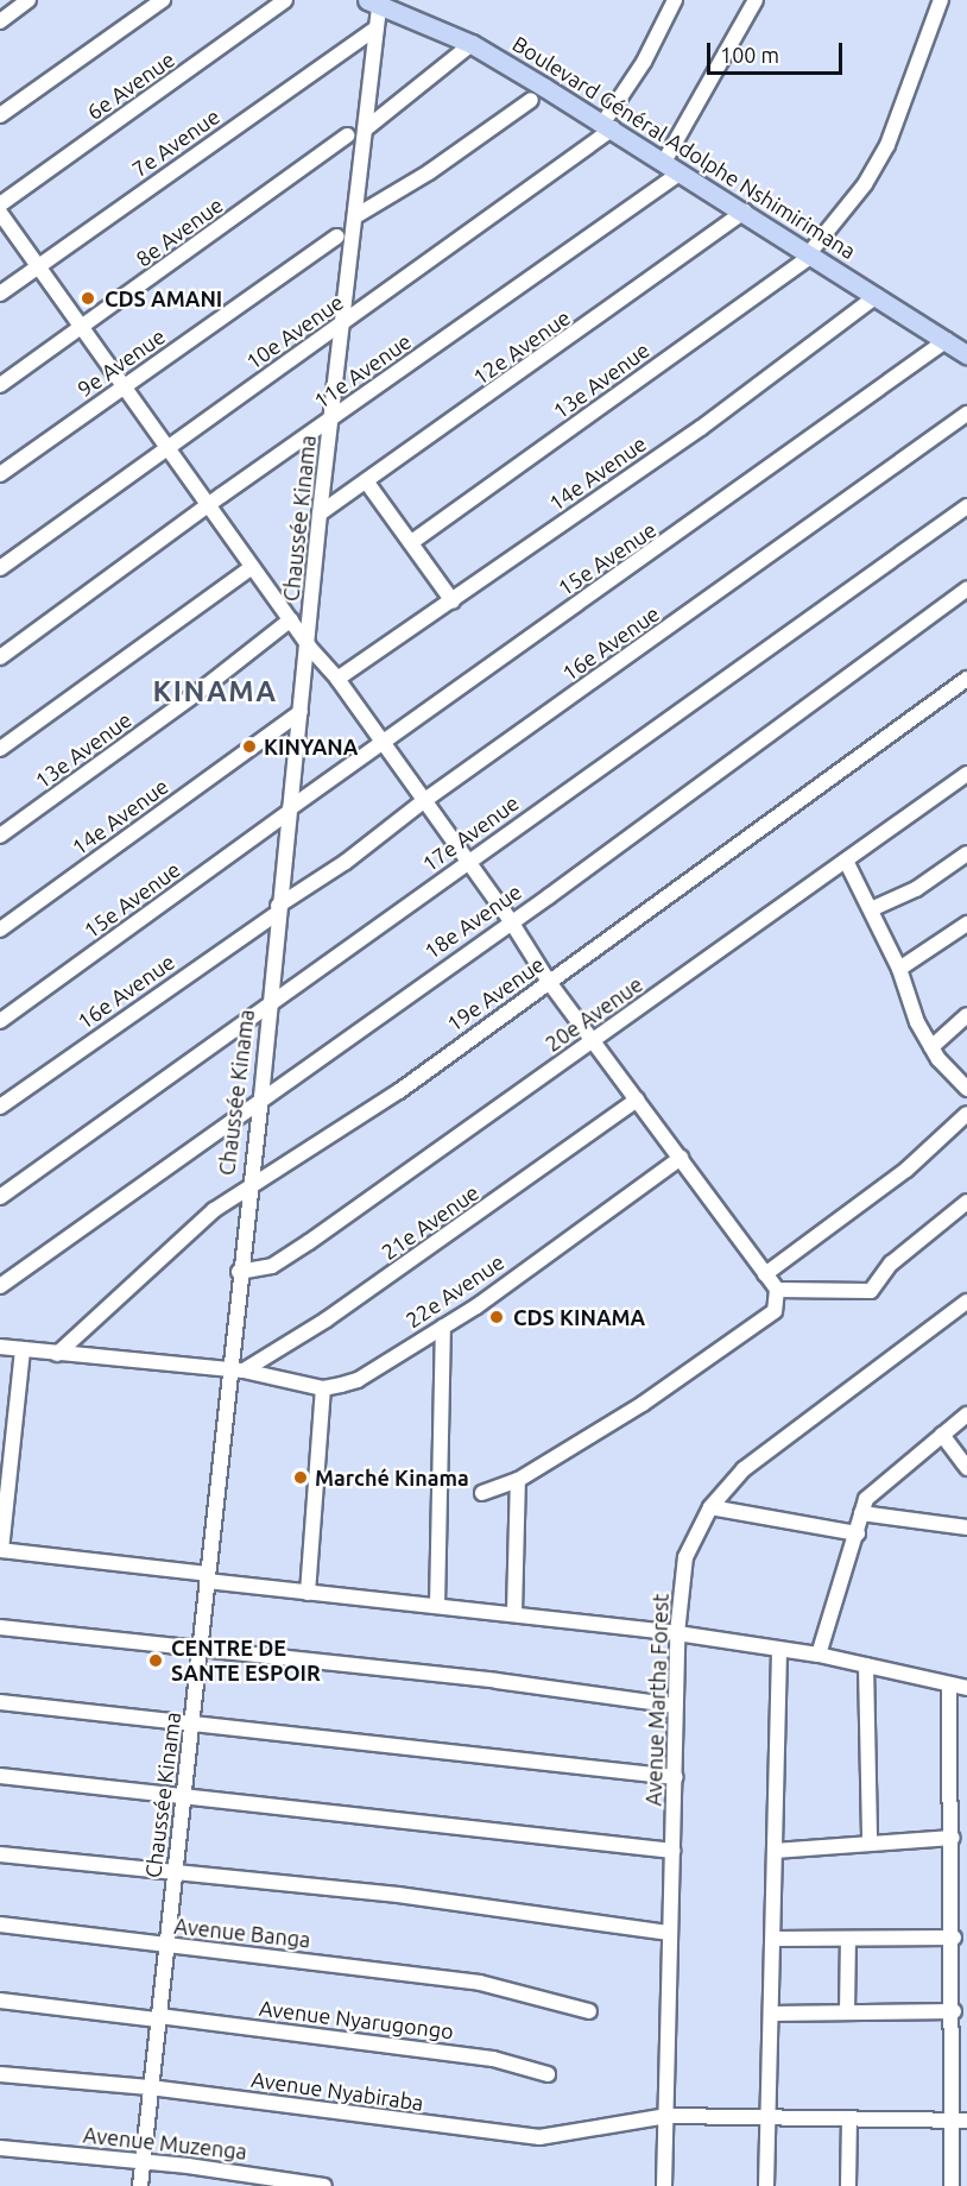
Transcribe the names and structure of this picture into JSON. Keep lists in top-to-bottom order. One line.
{"streets":{"main road":["Boulevard Général Adolphe Nshimirimana"],"street":["6e Avenue","7e Avenue","8e Avenue","10e Avenue","12e Avenue","9e Avenue","11e Avenue","13e Avenue","14e Avenue","Chaussée Kinama","15e Avenue","16e Avenue","17e Avenue","18e Avenue","19e Avenue","20e Avenue","21e Avenue","22e Avenue","Avenue Martha Forest","Avenue Banga","Avenue Nyarugongo","Avenue Nyabiraba","Avenue Muzenga"]},"crossings":[["7e Avenue","Chaussée Kinama"],["Boulevard Général Adolphe Nshimirimana","10e Avenue"],["Boulevard Général Adolphe Nshimirimana","12e Avenue"],["Boulevard Général Adolphe Nshimirimana","11e Avenue"],["Boulevard Général Adolphe Nshimirimana","13e Avenue"],["Boulevard Général Adolphe Nshimirimana","14e Avenue"],["Boulevard Général Adolphe Nshimirimana","Chaussée Kinama"],["Boulevard Général Adolphe Nshimirimana","15e Avenue"],["10e Avenue","Chaussée Kinama"],["12e Avenue","Chaussée Kinama"],["11e Avenue","Chaussée Kinama"],["14e Avenue","Chaussée Kinama"],["Chaussée Kinama","15e Avenue"],["Chaussée Kinama","16e Avenue"],["Chaussée Kinama","17e Avenue"],["Chaussée Kinama","18e Avenue"],["Chaussée Kinama","19e Avenue"],["Chaussée Kinama","20e Avenue"],["Chaussée Kinama","21e Avenue"],["Chaussée Kinama","22e Avenue"],["Chaussée Kinama","Avenue Banga"],["Chaussée Kinama","Avenue Nyarugongo"],["Chaussée Kinama","Avenue Nyabiraba"],["Chaussée Kinama","Avenue Muzenga"],["19e Avenue","22e Avenue"],["21e Avenue","22e Avenue"],["Avenue Martha Forest","Avenue Nyabiraba"]],"districts":["KINAMA"],"places":["CDS AMANI","KINYANA","CDS KINAMA","Marché Kinama","CENTRE DE SANTE ESPOIR"],"scale_bar":"100 m"}
